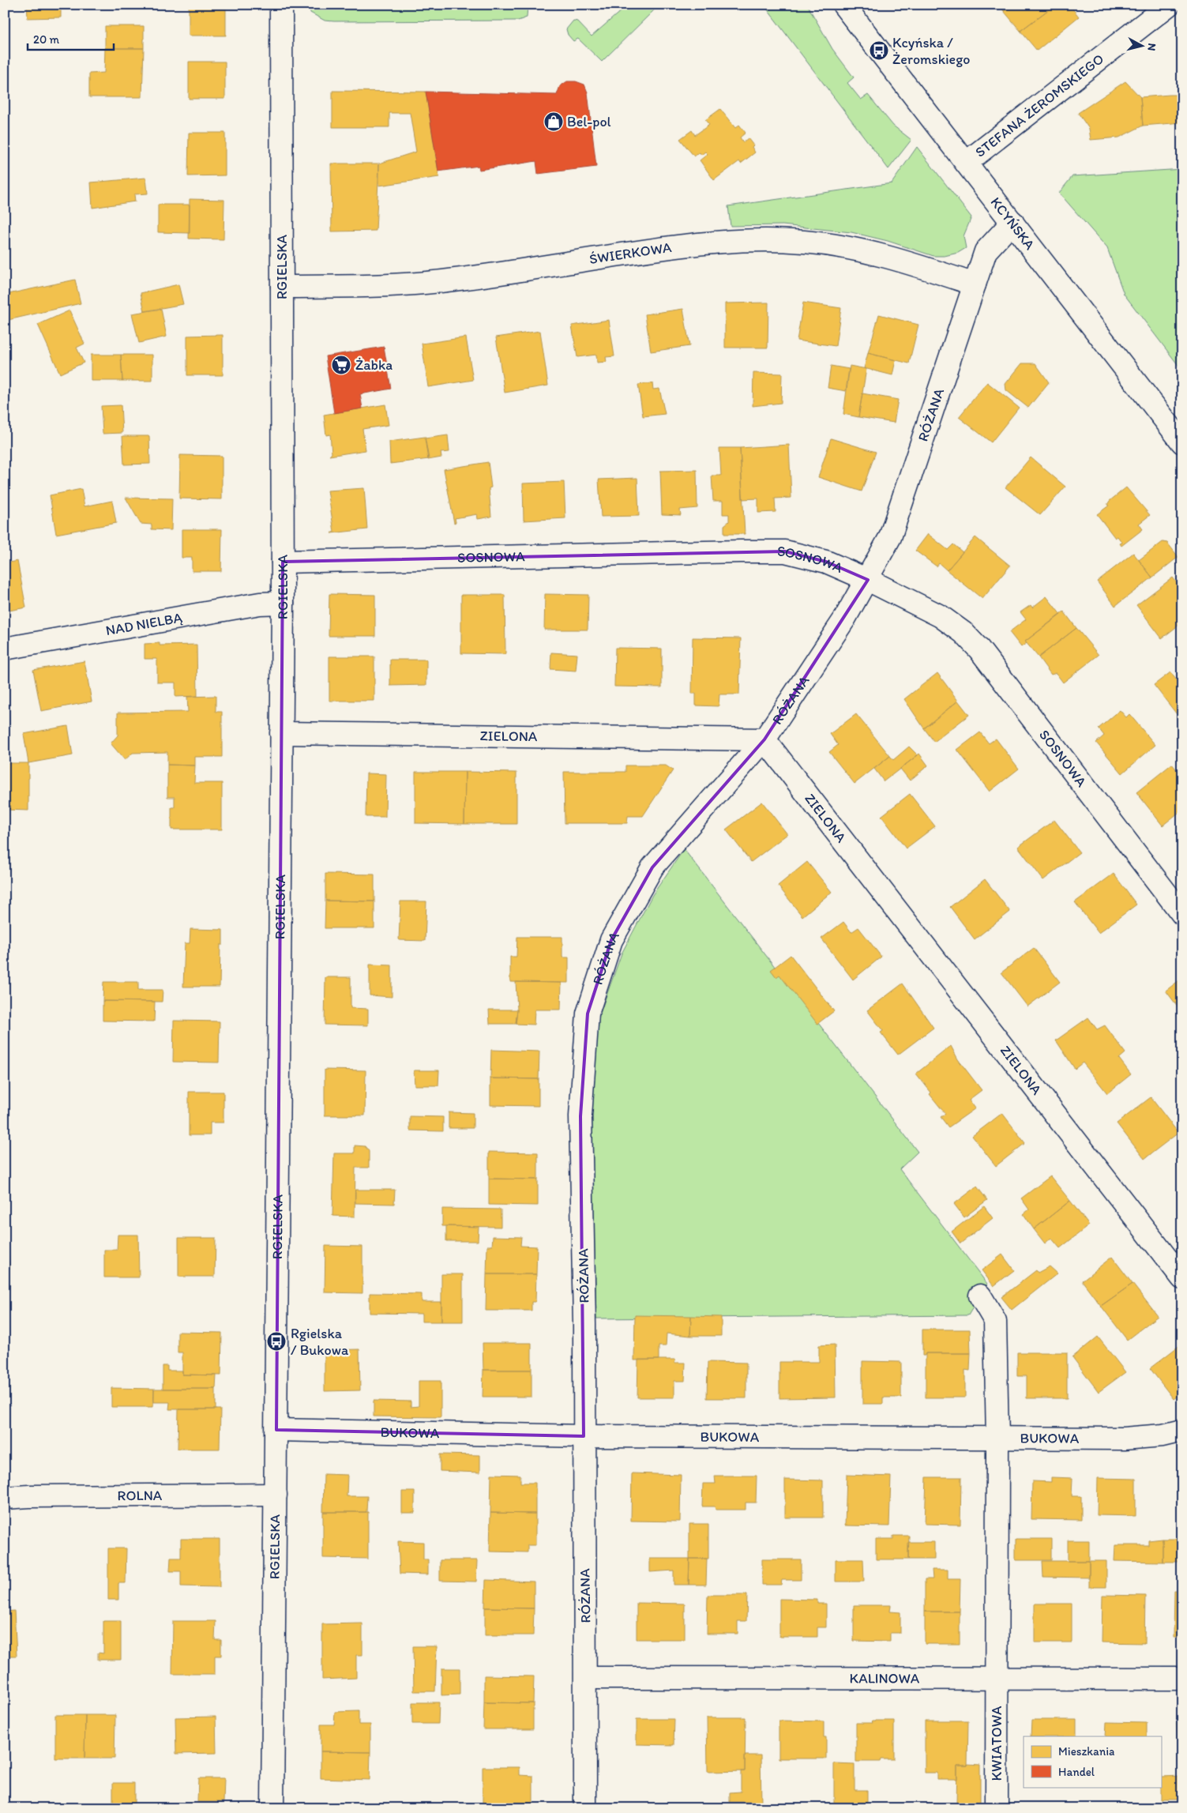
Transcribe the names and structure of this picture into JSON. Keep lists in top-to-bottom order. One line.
{"streets":{"street":["STEFANA ŻEROMSKIEGO","KCYŃSKA","ŚWIERKOWA","RGIELSKA","RÓŻANA","SOSNOWA","NAD NIELBĄ","ZIELONA","BUKOWA","ROLNA","KALINOWA","KWIATOWA"]},"crossings":[["STEFANA ŻEROMSKIEGO","KCYŃSKA"],["KCYŃSKA","RÓŻANA"],["ŚWIERKOWA","RGIELSKA"],["ŚWIERKOWA","RÓŻANA"],["RGIELSKA","SOSNOWA"],["RGIELSKA","NAD NIELBĄ"],["RGIELSKA","ZIELONA"],["RGIELSKA","BUKOWA"],["RGIELSKA","ROLNA"],["RÓŻANA","SOSNOWA"],["RÓŻANA","ZIELONA"],["RÓŻANA","BUKOWA"],["RÓŻANA","KALINOWA"],["BUKOWA","KWIATOWA"],["KALINOWA","KWIATOWA"]],"places":{"bus stop":["Kcyńska / Żeromskiego","Rgielska / Bukowa"],"shop":["Bel-pol"],"supermarket":["Żabka"]},"legend":["Mieszkania","Handel"],"scale_bar":"20 m","north":"right"}
